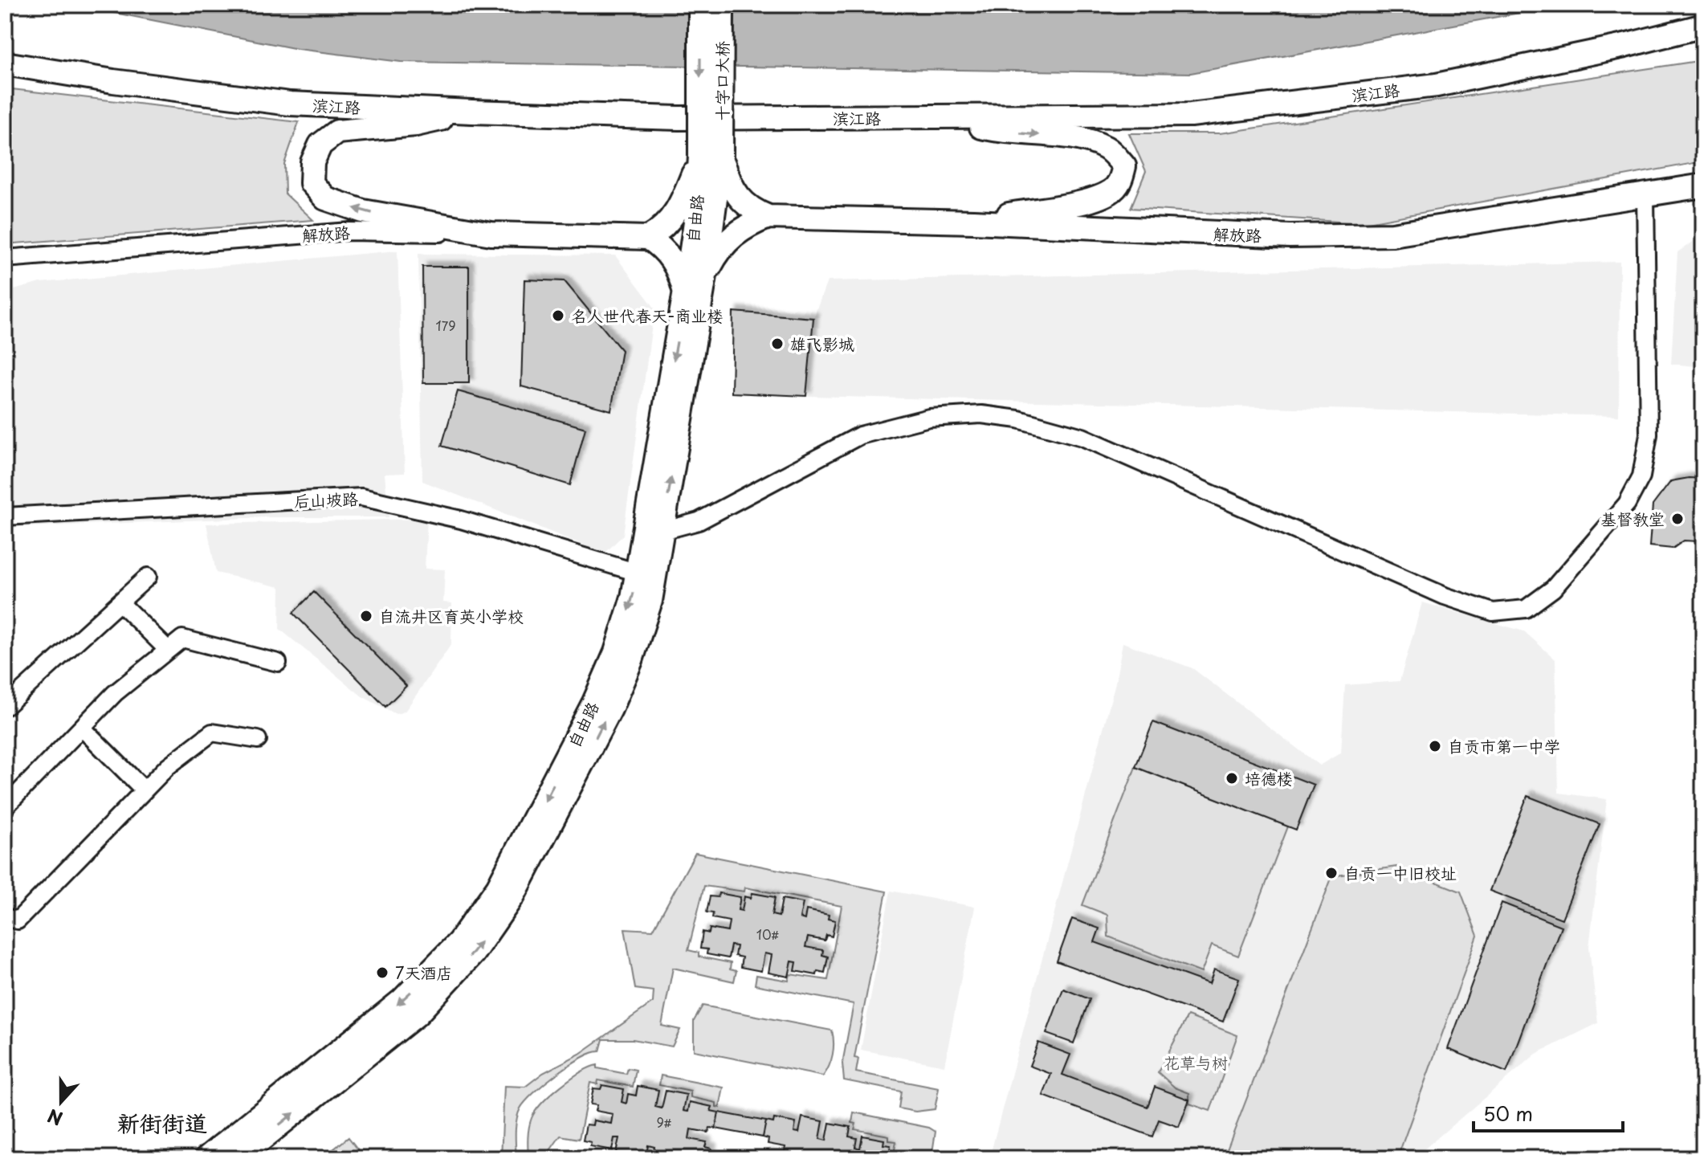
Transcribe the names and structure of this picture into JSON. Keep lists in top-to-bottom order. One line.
{"streets":{"main road":["十字口大桥","滨江路","自由路","解放路"],"street":["后山坡路"]},"crossings":[["十字口大桥","自由路"],["自由路","后山坡路"]],"districts":["新街街道"],"parks":["花草与树"],"places":["名人世代春天-商业楼","雄飞影城","基督教堂","自流井区育英小学校","自贡市第一中学","培德楼","自贡一中旧校址","7天酒店"],"house_numbers":["179","10#","9#"],"scale_bar":"50 m","north":"bottom"}
